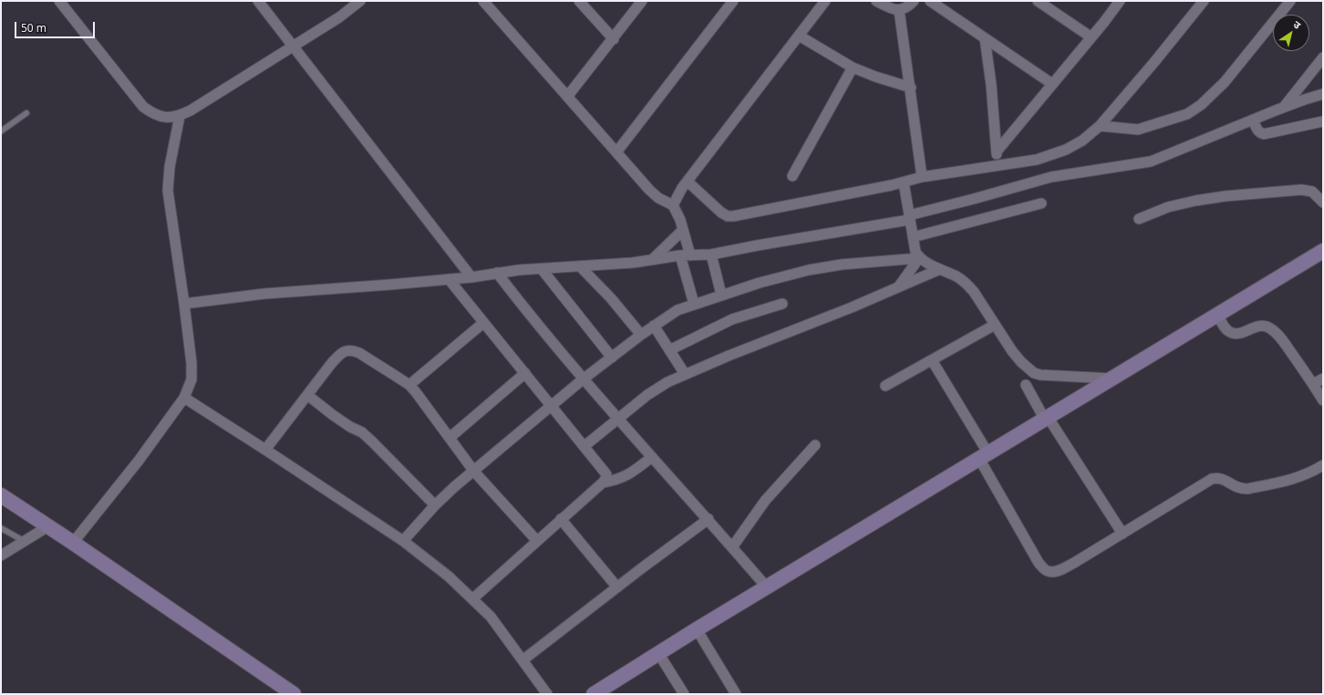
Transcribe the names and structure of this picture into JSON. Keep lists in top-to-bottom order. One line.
{"scale_bar":"50 m","north":"top right"}
